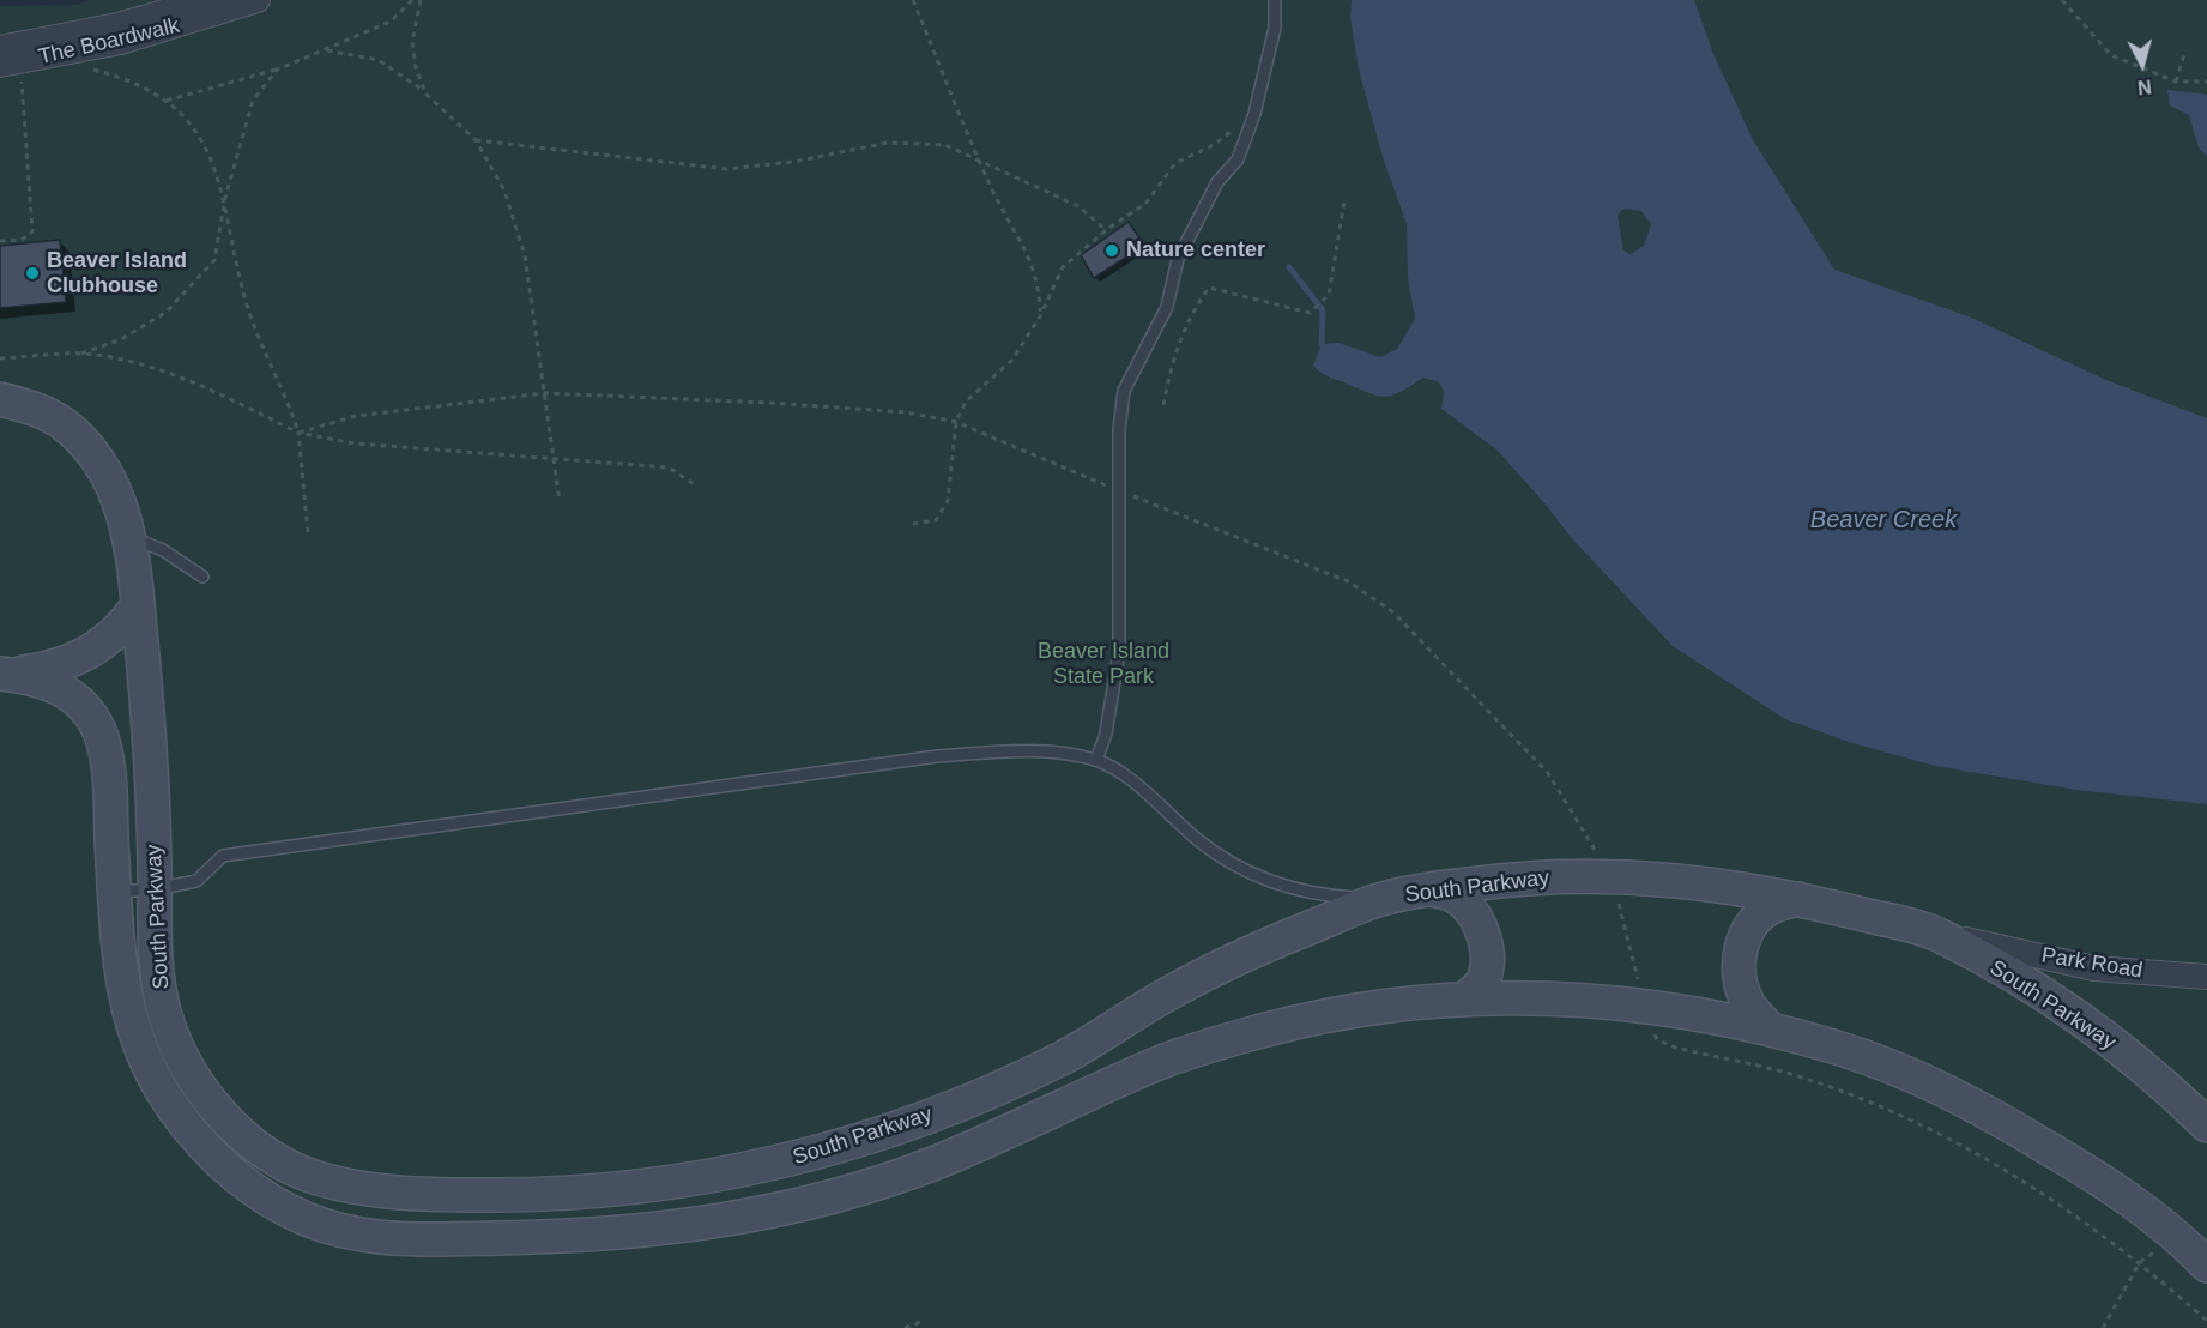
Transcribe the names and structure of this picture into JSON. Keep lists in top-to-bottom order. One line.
{"streets":{"street":["The Boardwalk","South Parkway","Park Road"]},"crossings":[["South Parkway","Park Road"]],"water":["Beaver Creek"],"parks":["Beaver Island State Park"],"places":["Nature center","Beaver Island Clubhouse"],"north":"bottom"}
